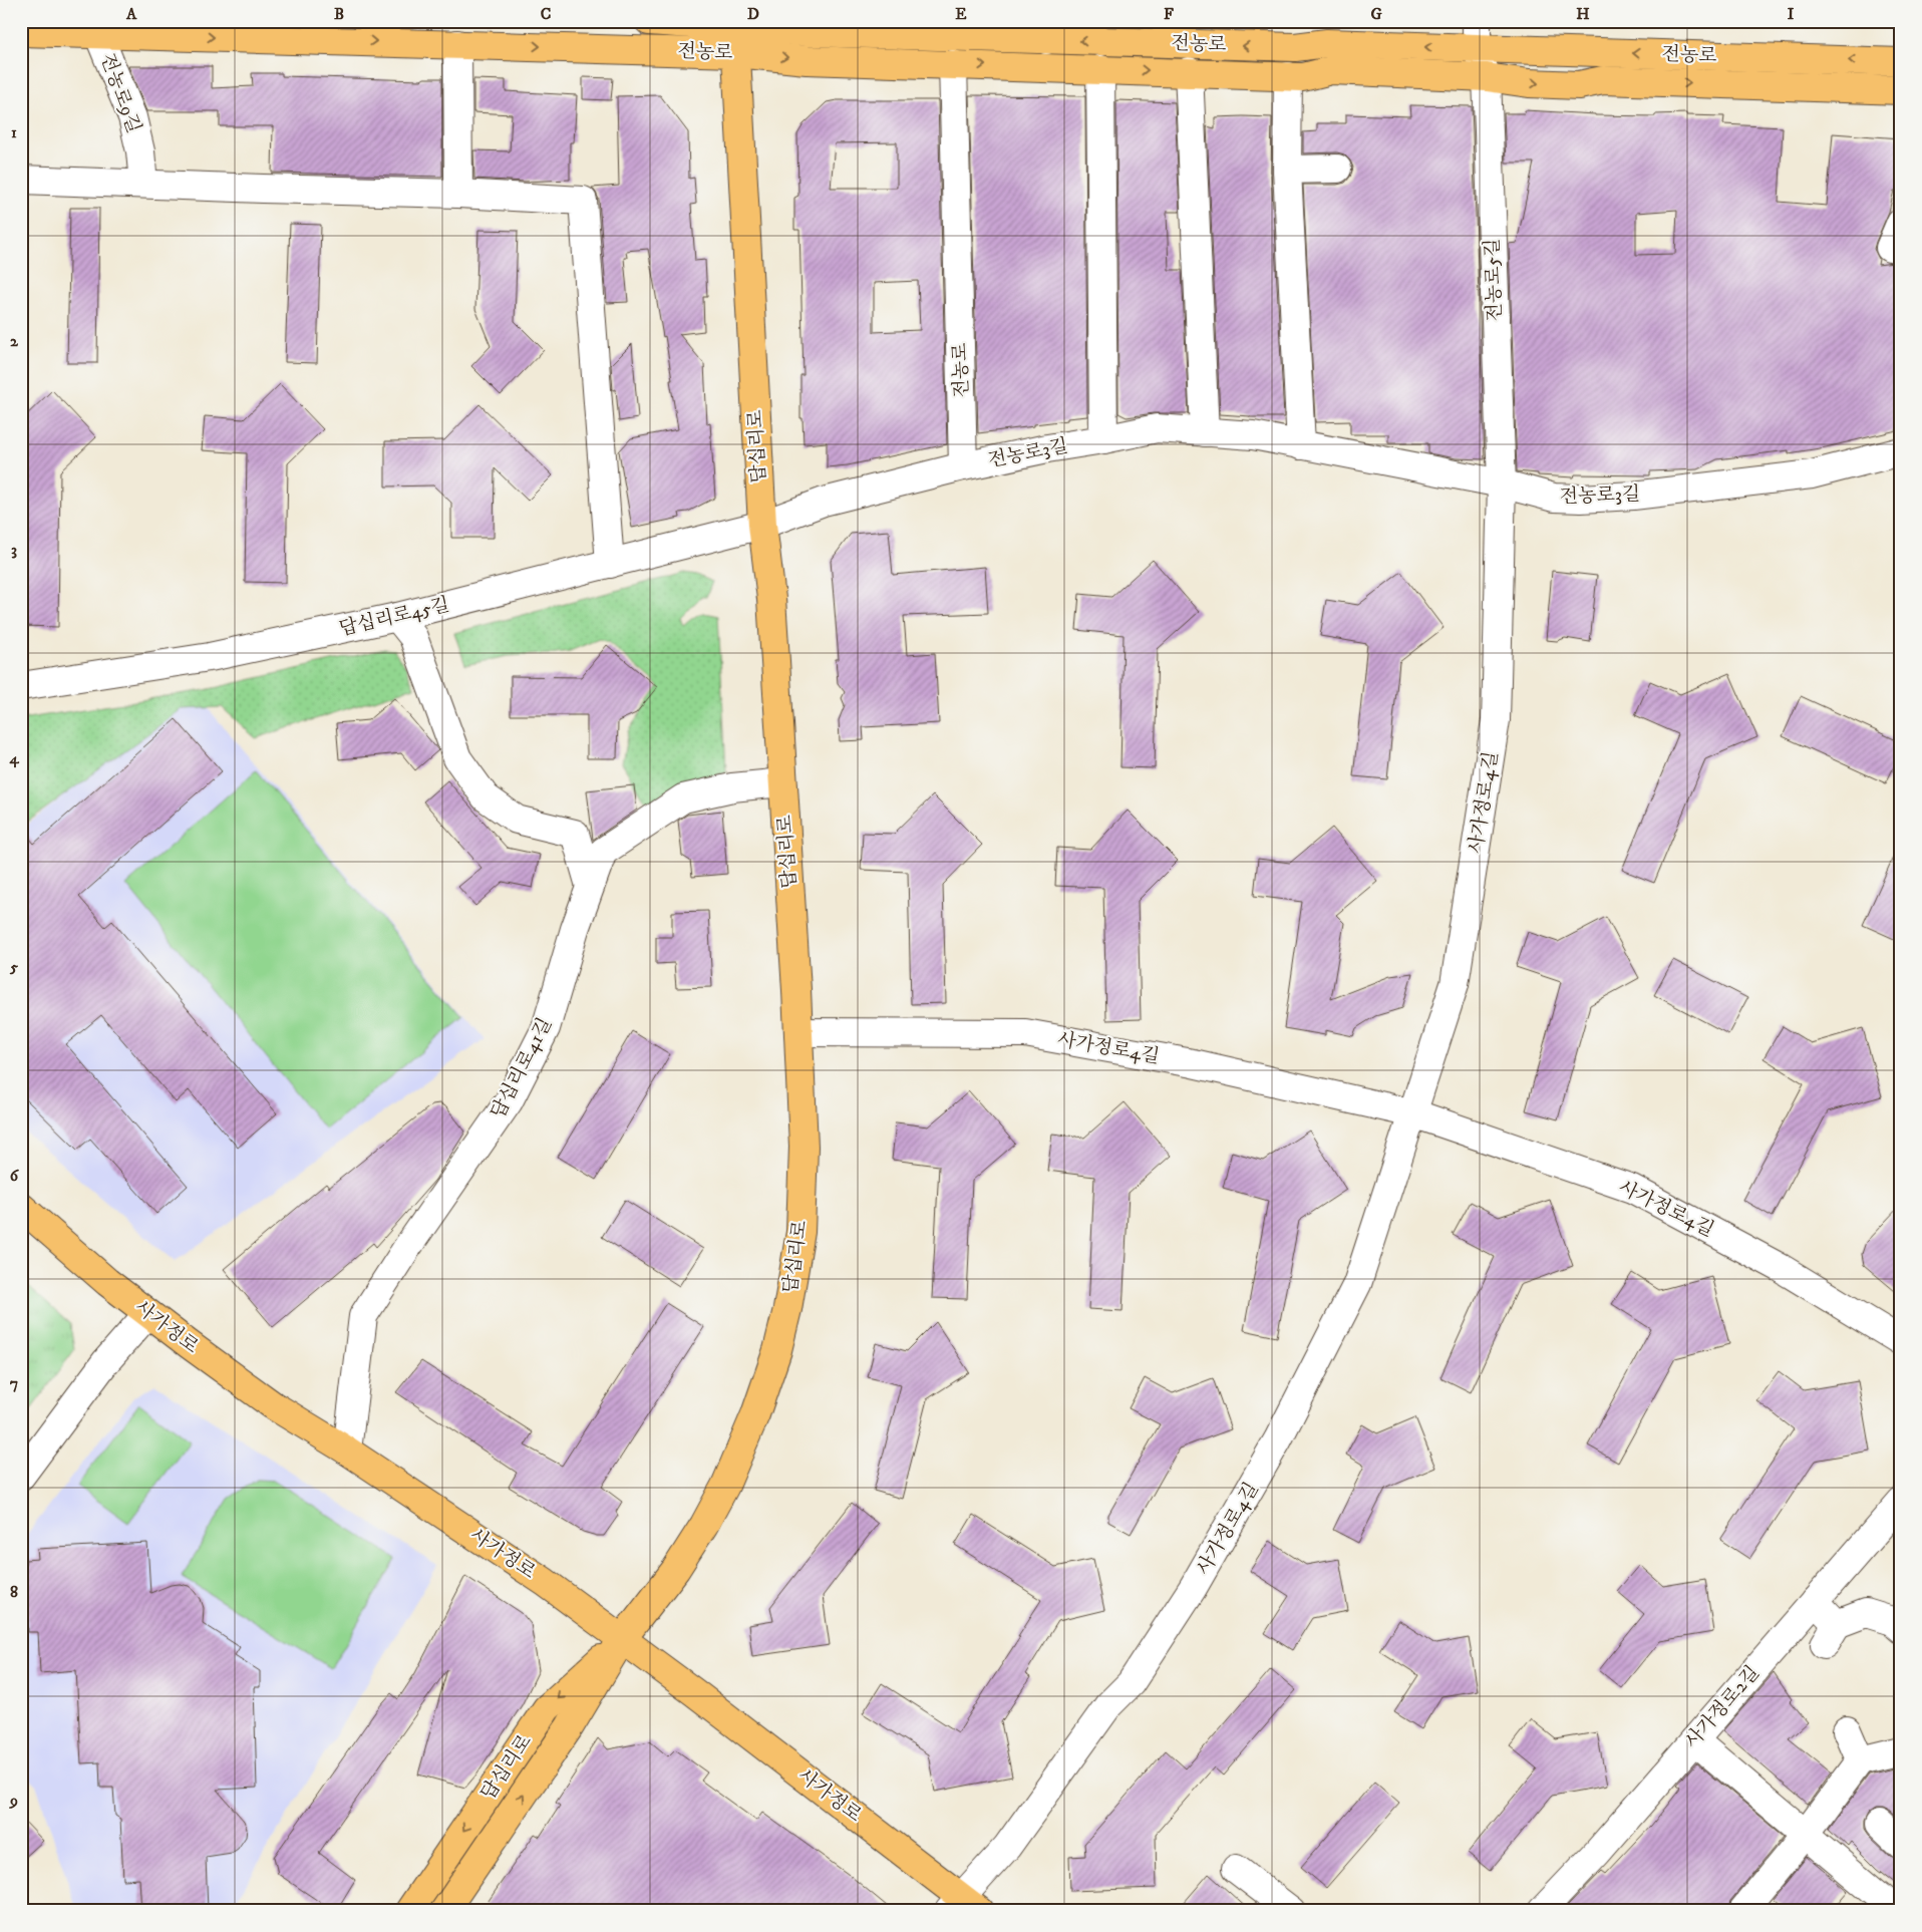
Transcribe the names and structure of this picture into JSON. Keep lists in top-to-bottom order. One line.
{"streets":{"main road":["전농로","답십리로","사가정로"],"street":["전농로9길","전농로5길","전농로3길","답십리로45길","사가정로4길","답십리로41길","사가정로2길"]},"crossings":[["전농로","전농로9길"],["전농로","전농로5길"],["전농로","답십리로"],["전농로","전농로3길"],["전농로5길","전농로3길"],["전농로5길","사가정로4길"],["답십리로","전농로3길"],["답십리로","답십리로45길"],["답십리로","사가정로4길"],["답십리로","답십리로41길"],["답십리로","사가정로"],["전농로3길","답십리로45길"],["전농로3길","사가정로4길"],["사가정로4길","사가정로"],["답십리로41길","사가정로"]],"grid":{"columns":["A","B","C","D","E","F","G","H","I"],"rows":["1","2","3","4","5","6","7","8","9"]}}
